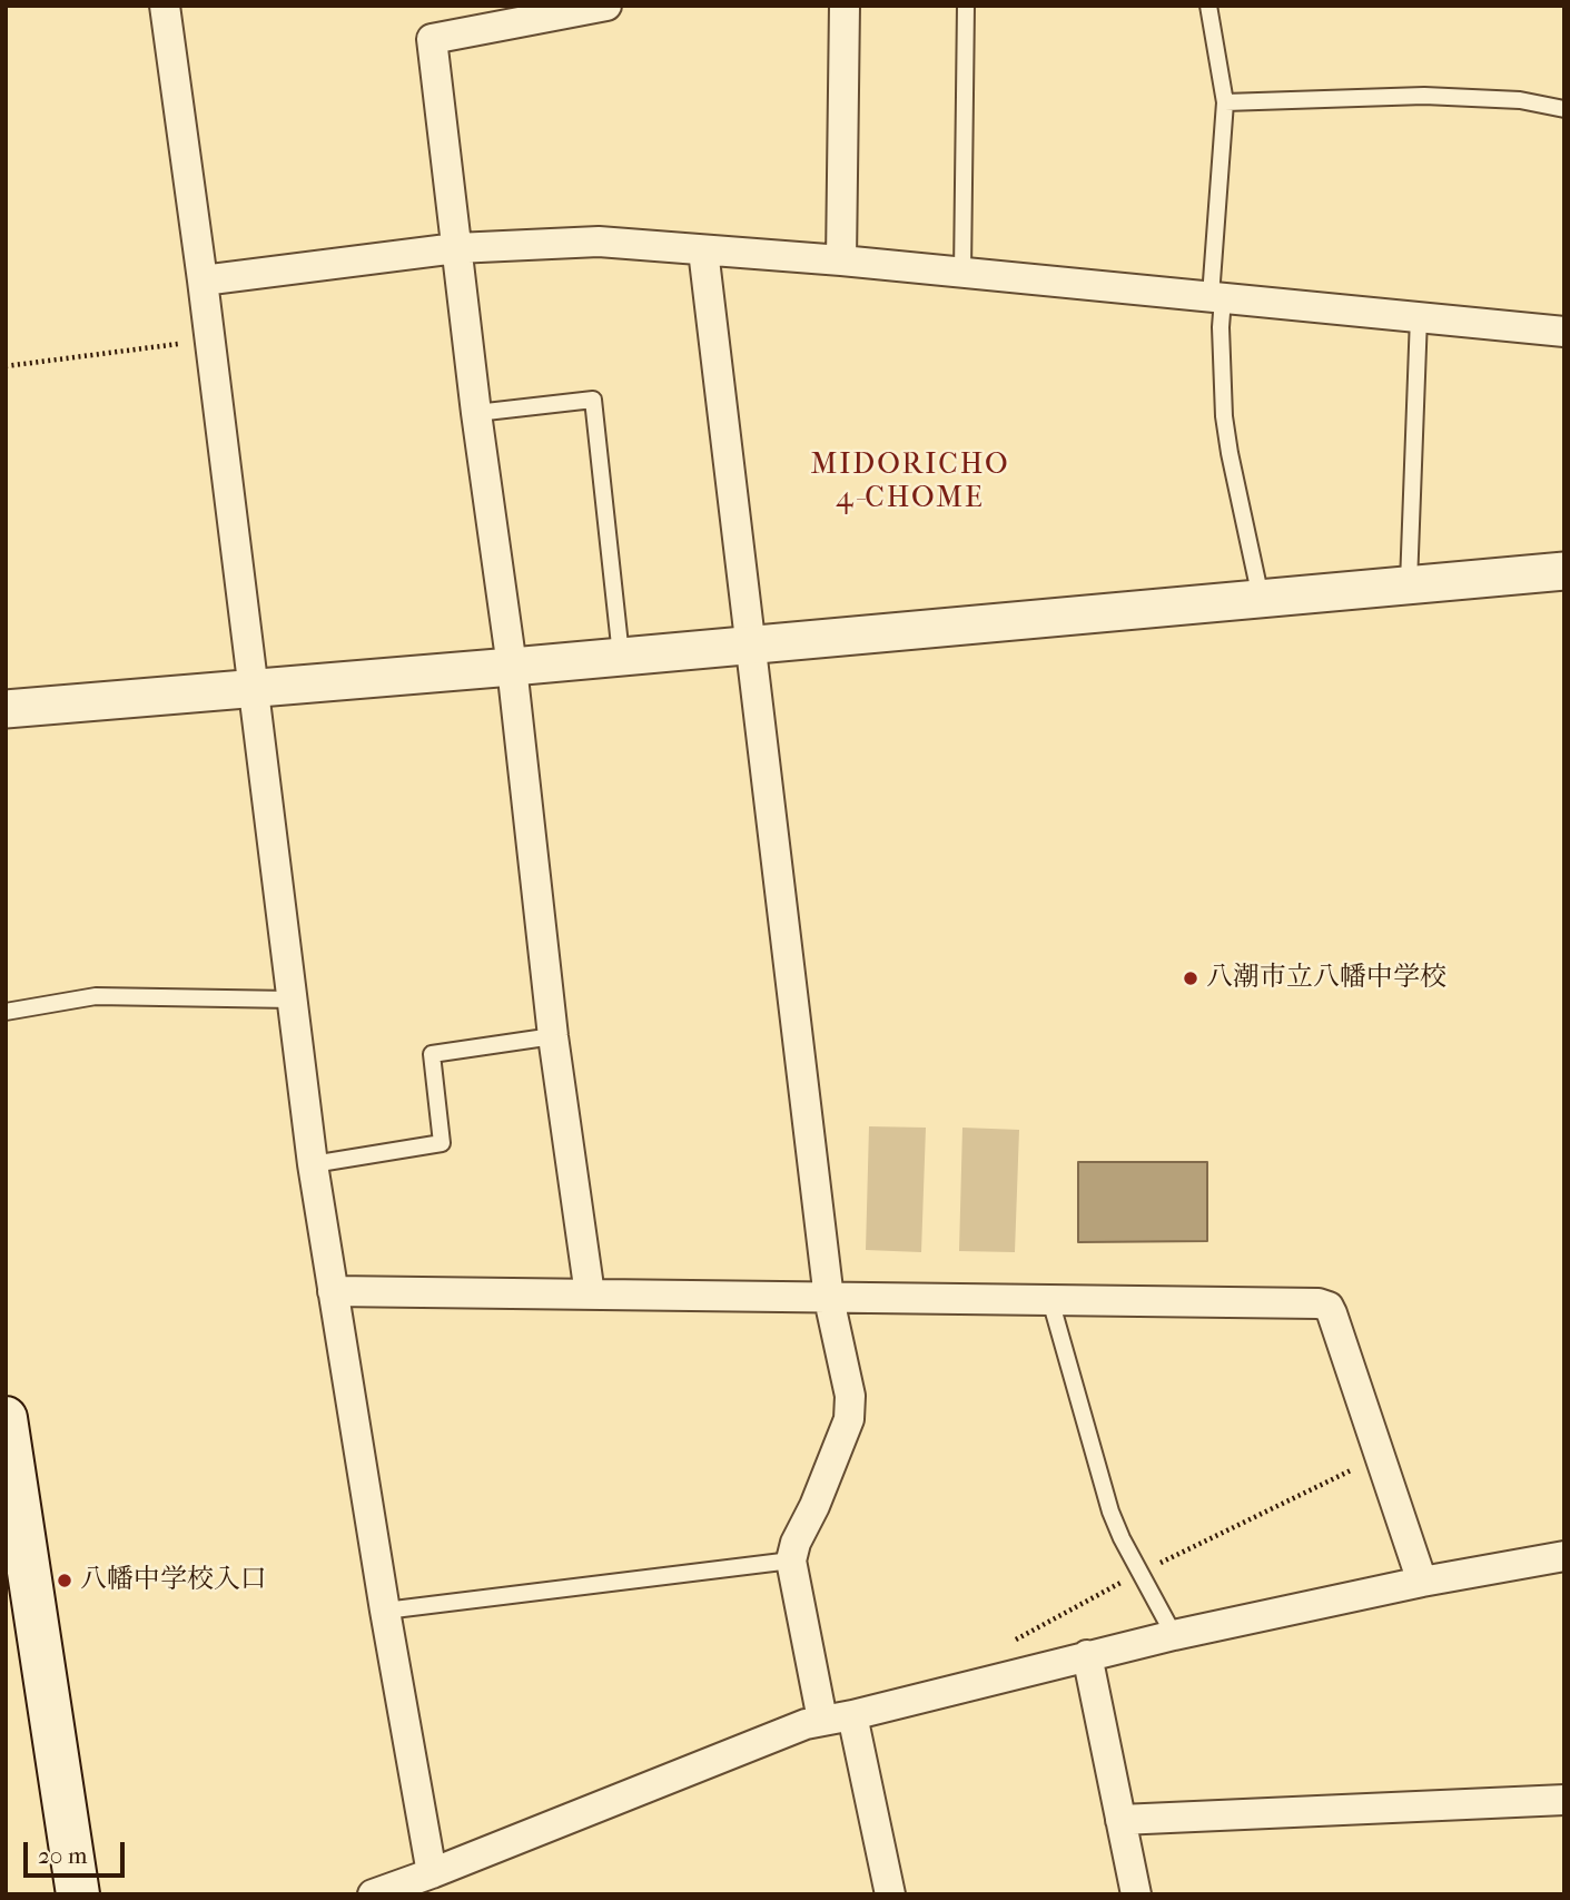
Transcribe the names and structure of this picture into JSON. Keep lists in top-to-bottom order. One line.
{"districts":["MIDORICHO 4-CHOME"],"places":["八潮市立八幡中学校","八幡中学校入口"],"scale_bar":"20 m"}
